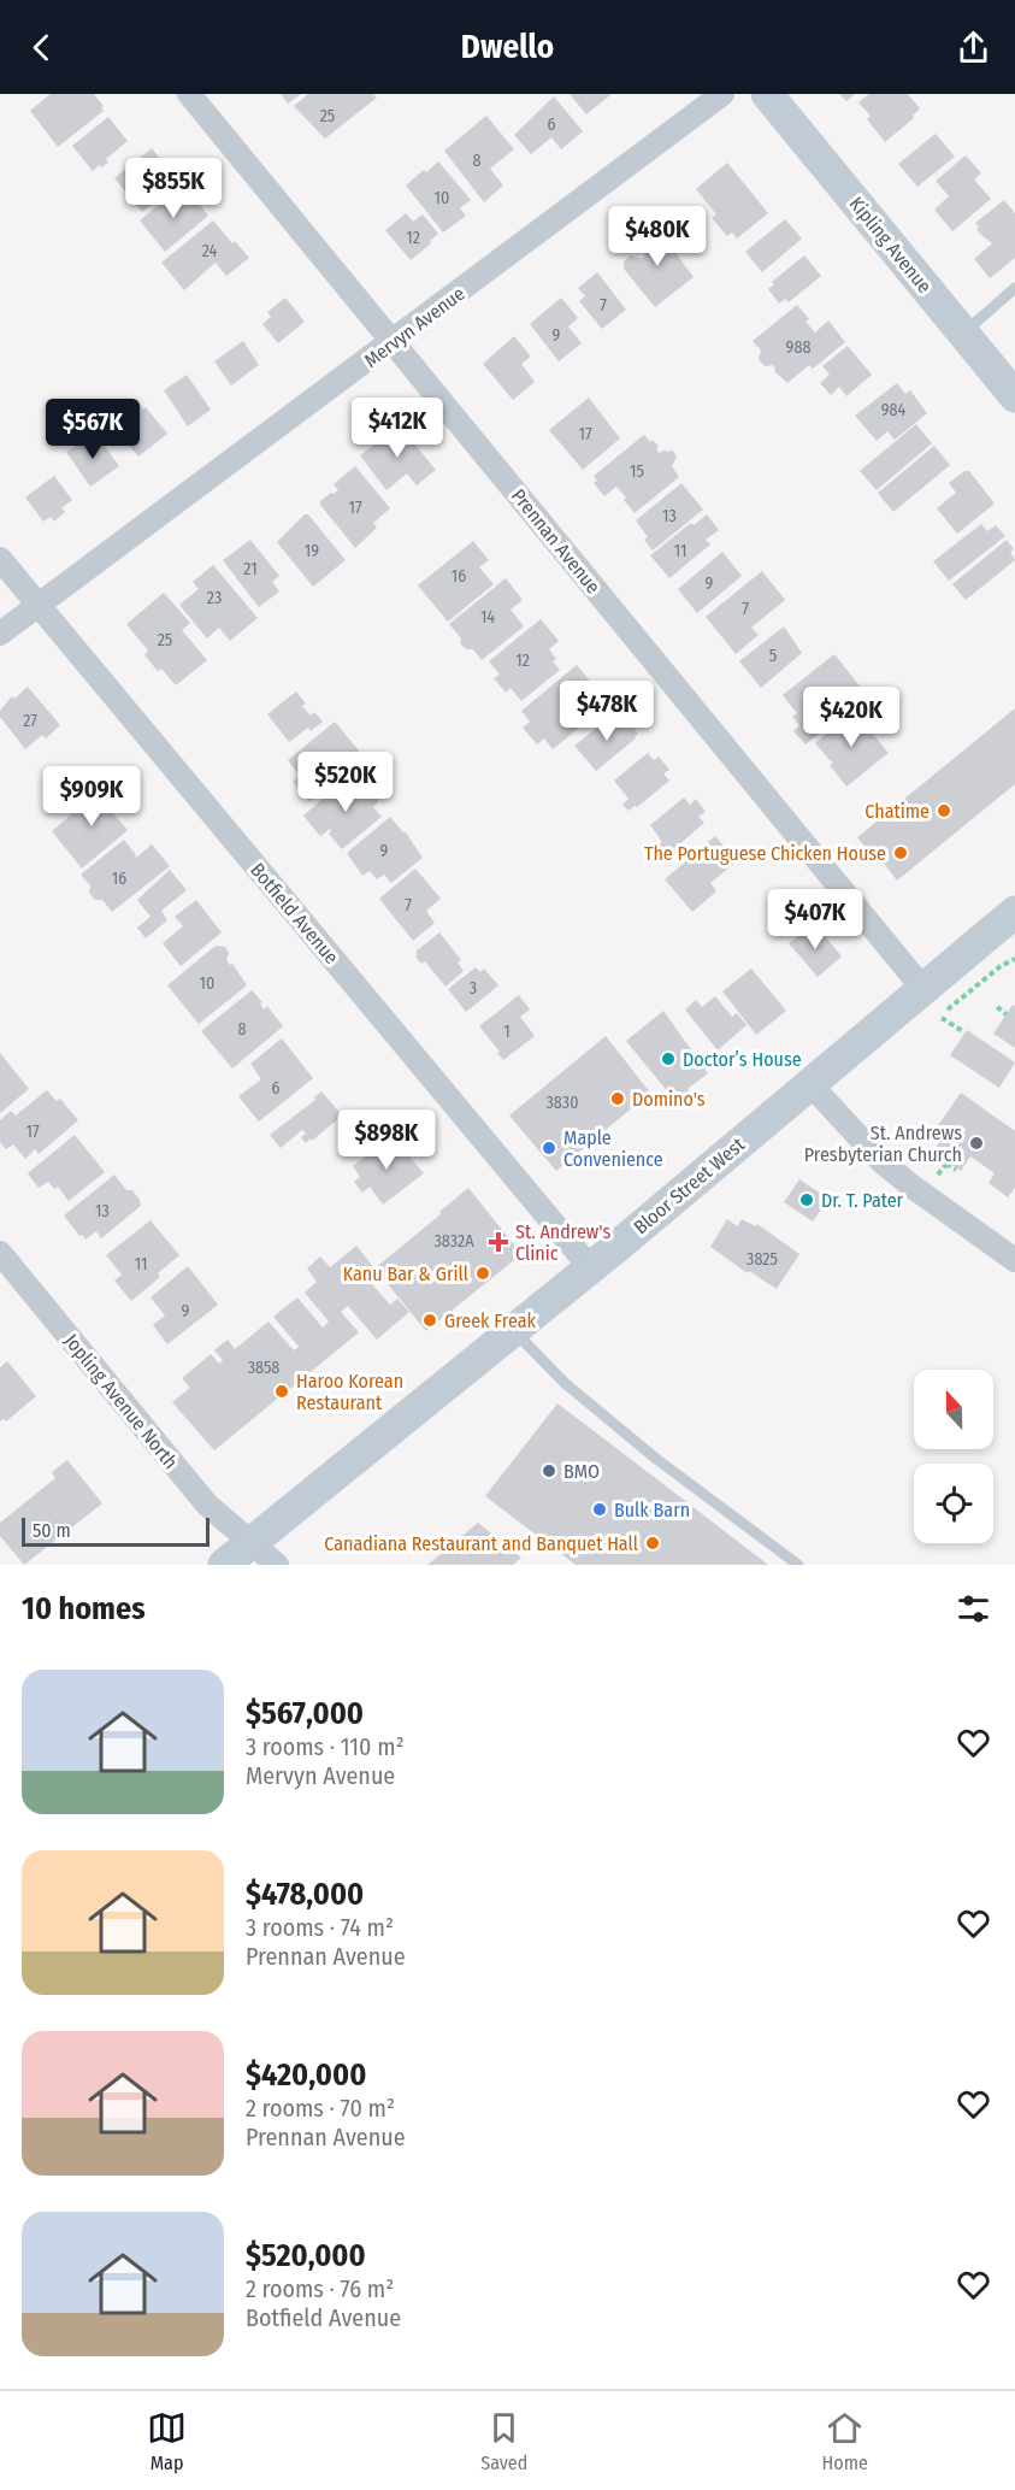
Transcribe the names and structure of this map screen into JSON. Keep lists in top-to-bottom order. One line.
{"streets":{"main road":["Kipling Avenue","Bloor Street West"],"street":["Mervyn Avenue","Prennan Avenue","Botfield Avenue","Jopling Avenue North"]},"crossings":[["Mervyn Avenue","Prennan Avenue"],["Mervyn Avenue","Botfield Avenue"],["Prennan Avenue","Bloor Street West"],["Botfield Avenue","Bloor Street West"],["Bloor Street West","Jopling Avenue North"]],"places":{"other":["Chatime","The Portuguese Chicken House","Doctor’s House","Domino's","St. Andrews Presbyterian Church","Maple Convenience","Dr. T. Pater","Kanu Bar & Grill","Greek Freak","Haroo Korean Restaurant","BMO","Bulk Barn","Canadiana Restaurant and Banquet Hall"],"health":["St. Andrew's Clinic"]},"house_numbers":["25","6","8","10","12","24","7","9","988","984","17","15","17","13","19","11","21","16","9","23","7","14","25","5","12","27","9","16","7","10","3","8","1","6","3830","17","13","3832A","3825","11","9","3858"],"scale_bar":"50 m","north":"top","page":{"header":"Dwello","price":["$855K","$480K","$412K","$567K","$478K","$420K","$520K","$909K","$407K","$898K"],"scale":"50 m","heading":"10 homes","list":[{"name":"$567,000","note":"3 rooms · 110 m² · Mervyn Avenue"},{"name":"$478,000","note":"3 rooms · 74 m² · Prennan Avenue"},{"name":"$420,000","note":"2 rooms · 70 m² · Prennan Avenue"},{"name":"$520,000","note":"2 rooms · 76 m² · Botfield Avenue"}],"tabs":["Map","Saved","Home"]}}
